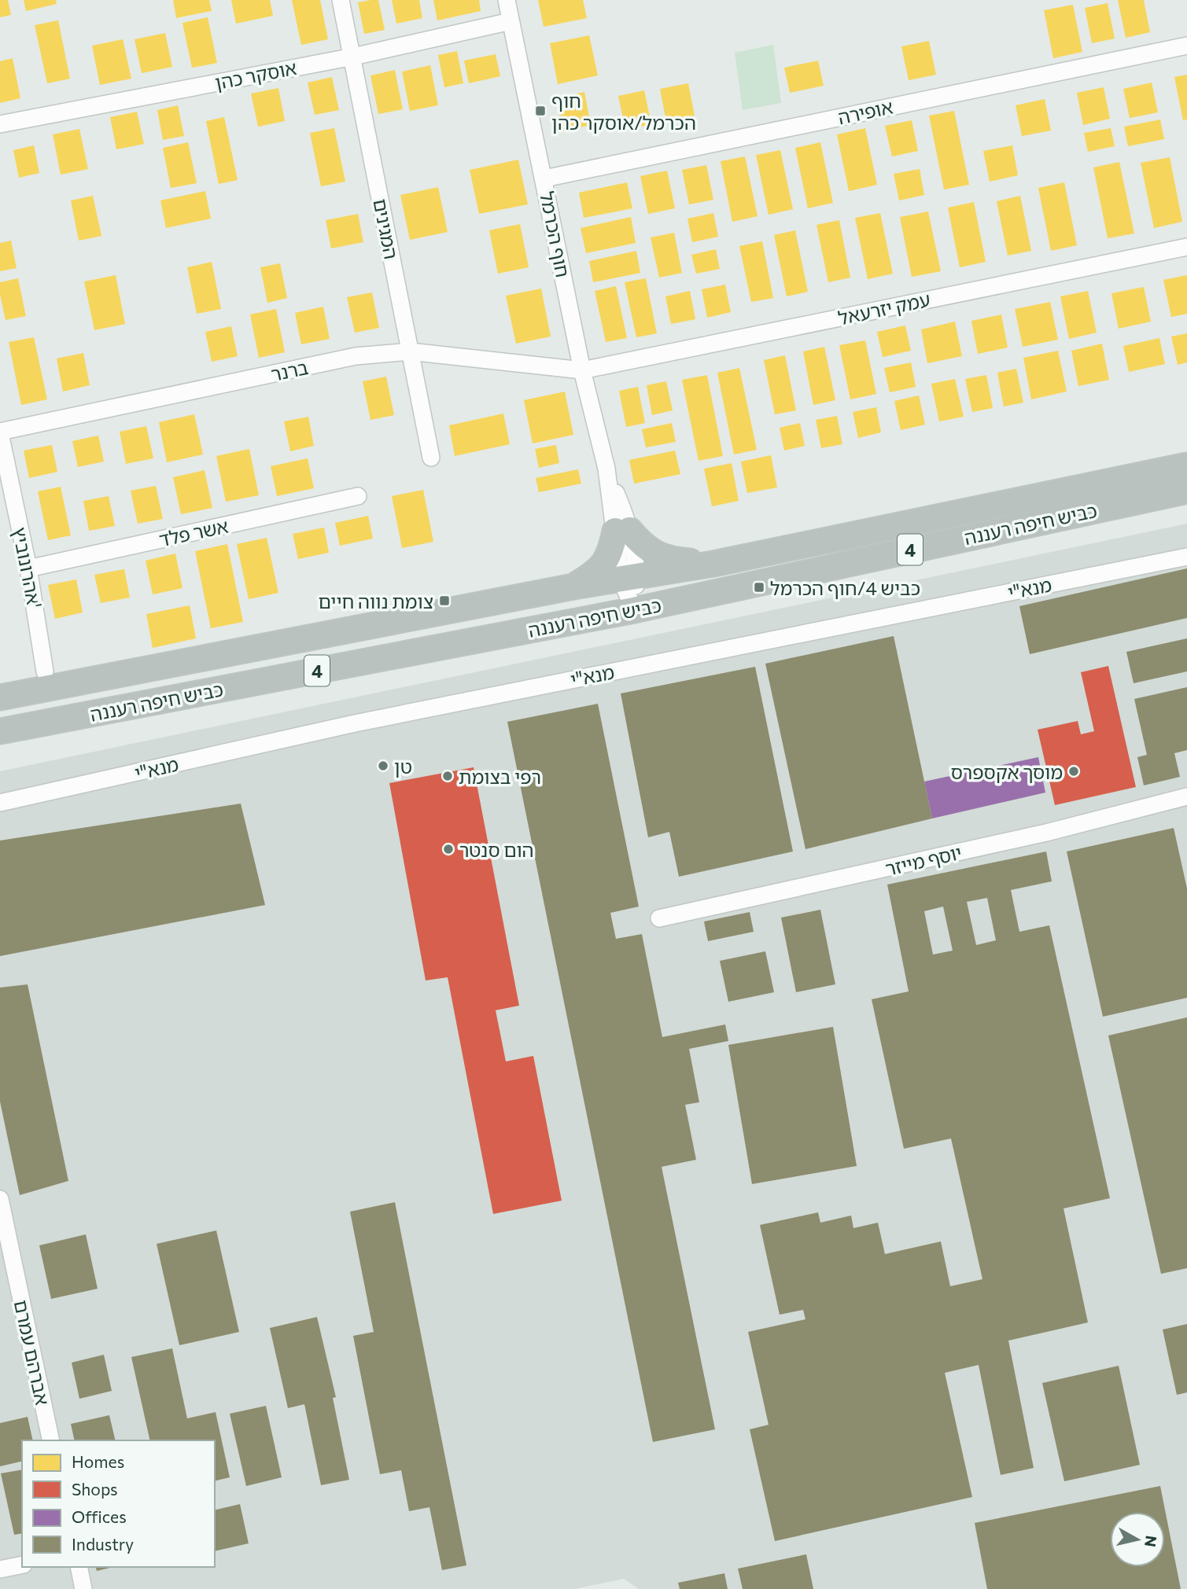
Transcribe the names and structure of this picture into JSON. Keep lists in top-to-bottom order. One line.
{"streets":{"highway":["כביש חיפה רעננה","4"],"street":["אוסקר כהן","אופירה","המגינים","חוף הכרמל","עמק יזרעאל","ברנר","אשר פלד","אהרונוביץ'","מנא\"י","יוסף מייזר","אברהם עמרם"]},"crossings":[["אוסקר כהן","המגינים"],["אוסקר כהן","חוף הכרמל"],["אופירה","חוף הכרמל"],["המגינים","ברנר"],["חוף הכרמל","עמק יזרעאל"],["חוף הכרמל","ברנר"],["חוף הכרמל","כביש חיפה רעננה"],["עמק יזרעאל","ברנר"],["ברנר","אהרונוביץ'"],["אשר פלד","אהרונוביץ'"]],"places":{"transit":["חוף הכרמל/אוסקר כהן","כביש 4/חוף הכרמל","צומת נווה חיים"],"other":["טן","מוסך אקספרס","רפי בצומת","הום סנטר"]},"legend":["Homes","Shops","Offices","Industry"],"north":"right"}
